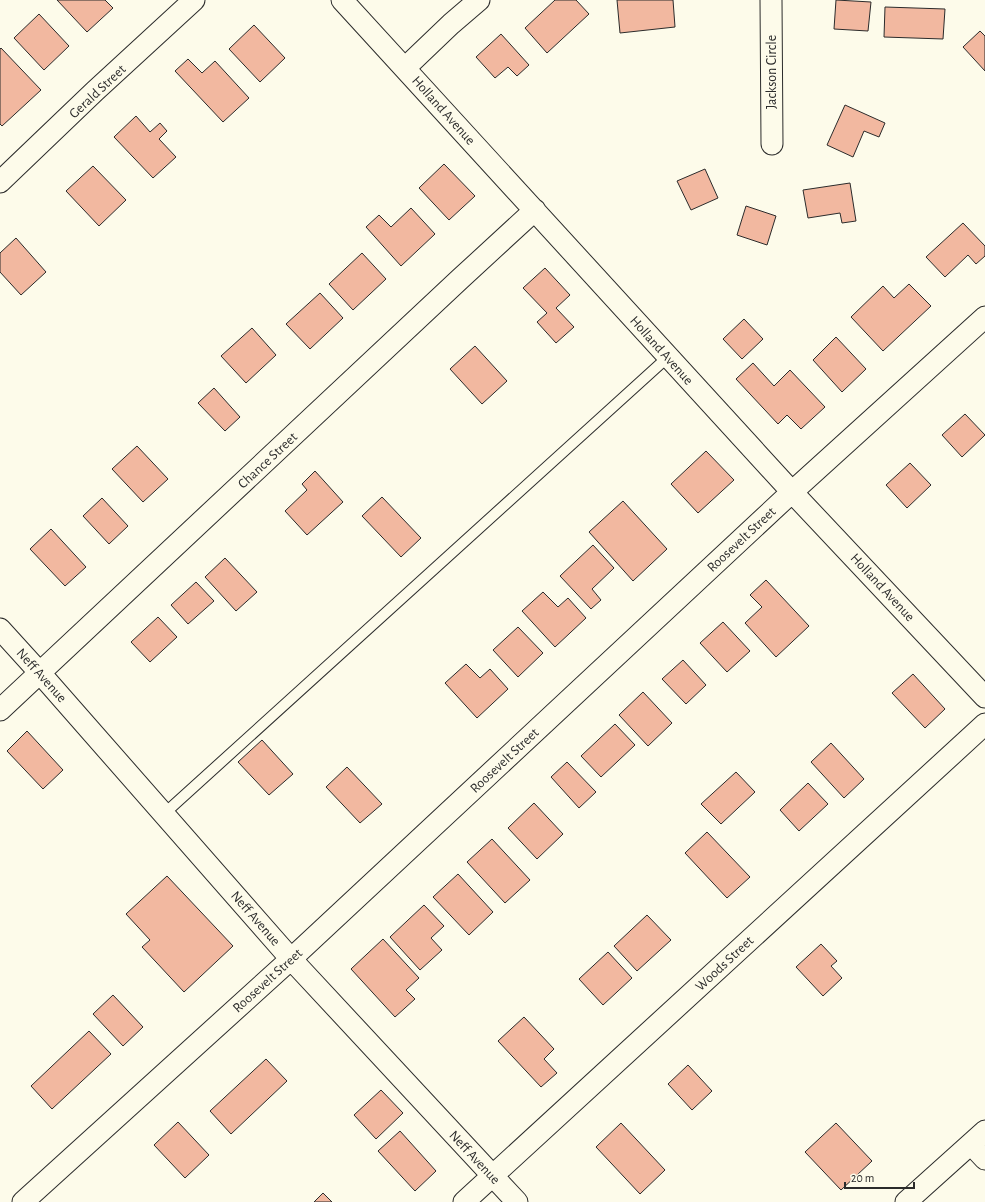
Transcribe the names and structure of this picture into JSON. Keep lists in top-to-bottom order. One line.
{"streets":{"street":["Jackson Circle","Gerald Street","Holland Avenue","Chance Street","Roosevelt Street","Neff Avenue","Woods Street"]},"crossings":[["Holland Avenue","Chance Street"],["Holland Avenue","Roosevelt Street"],["Chance Street","Neff Avenue"],["Roosevelt Street","Neff Avenue"],["Neff Avenue","Woods Street"]],"scale_bar":"20 m"}
